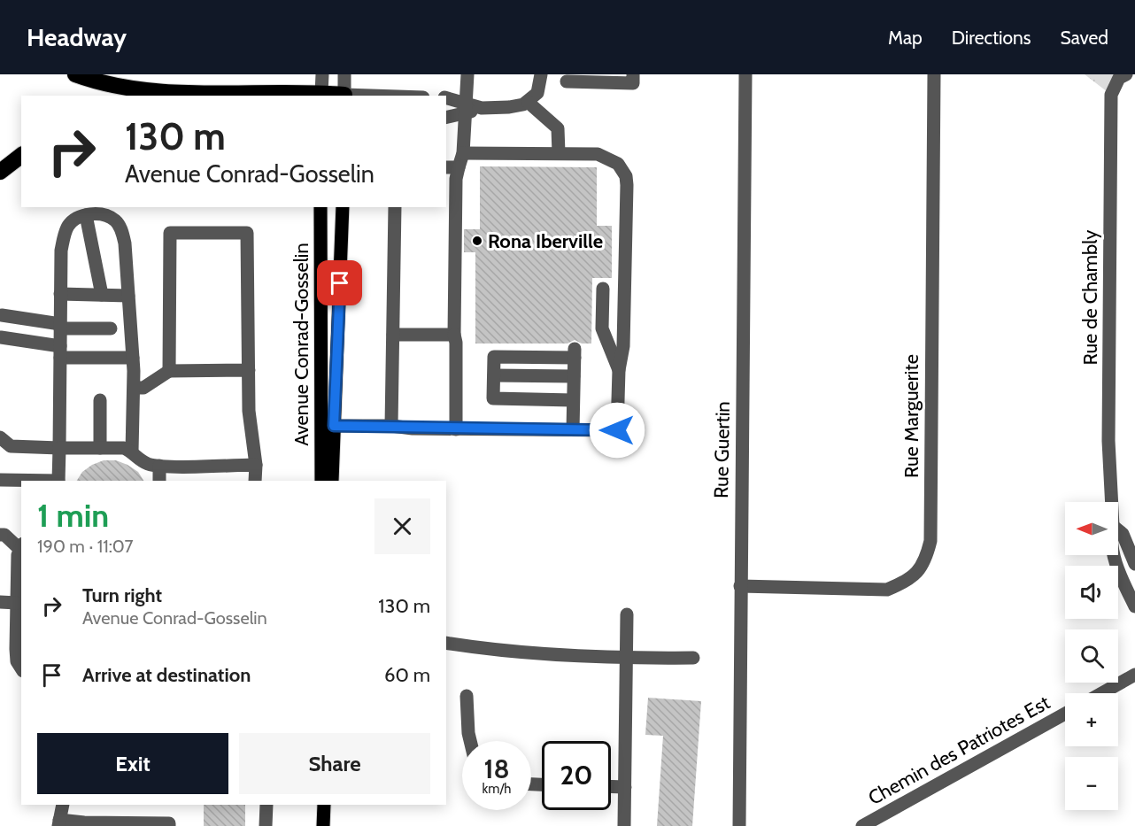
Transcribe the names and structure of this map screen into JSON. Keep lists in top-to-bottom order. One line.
{"streets":{"main road":["Avenue Conrad-Gosselin"],"street":["Rue de Chambly","Rue Marguerite","Rue Guertin","Chemin des Patriotes Est"]},"crossings":[["Rue Marguerite","Rue Guertin"]],"places":["Rona Iberville"],"north":"left","page":{"header":"Headway","nav":["Map","Directions","Saved"],"turn":["130 m","Avenue Conrad-Gosselin"],"heading":["1 min","190 m · 11:07"],"map_buttons":["+","−"],"list":[{"name":"Turn right","note":"Avenue Conrad-Gosselin","value":"130 m"},{"name":"Arrive at destination","value":"60 m"}],"buttons":["Exit","Share"],"speed":"18 km/h","limit":"20"}}
